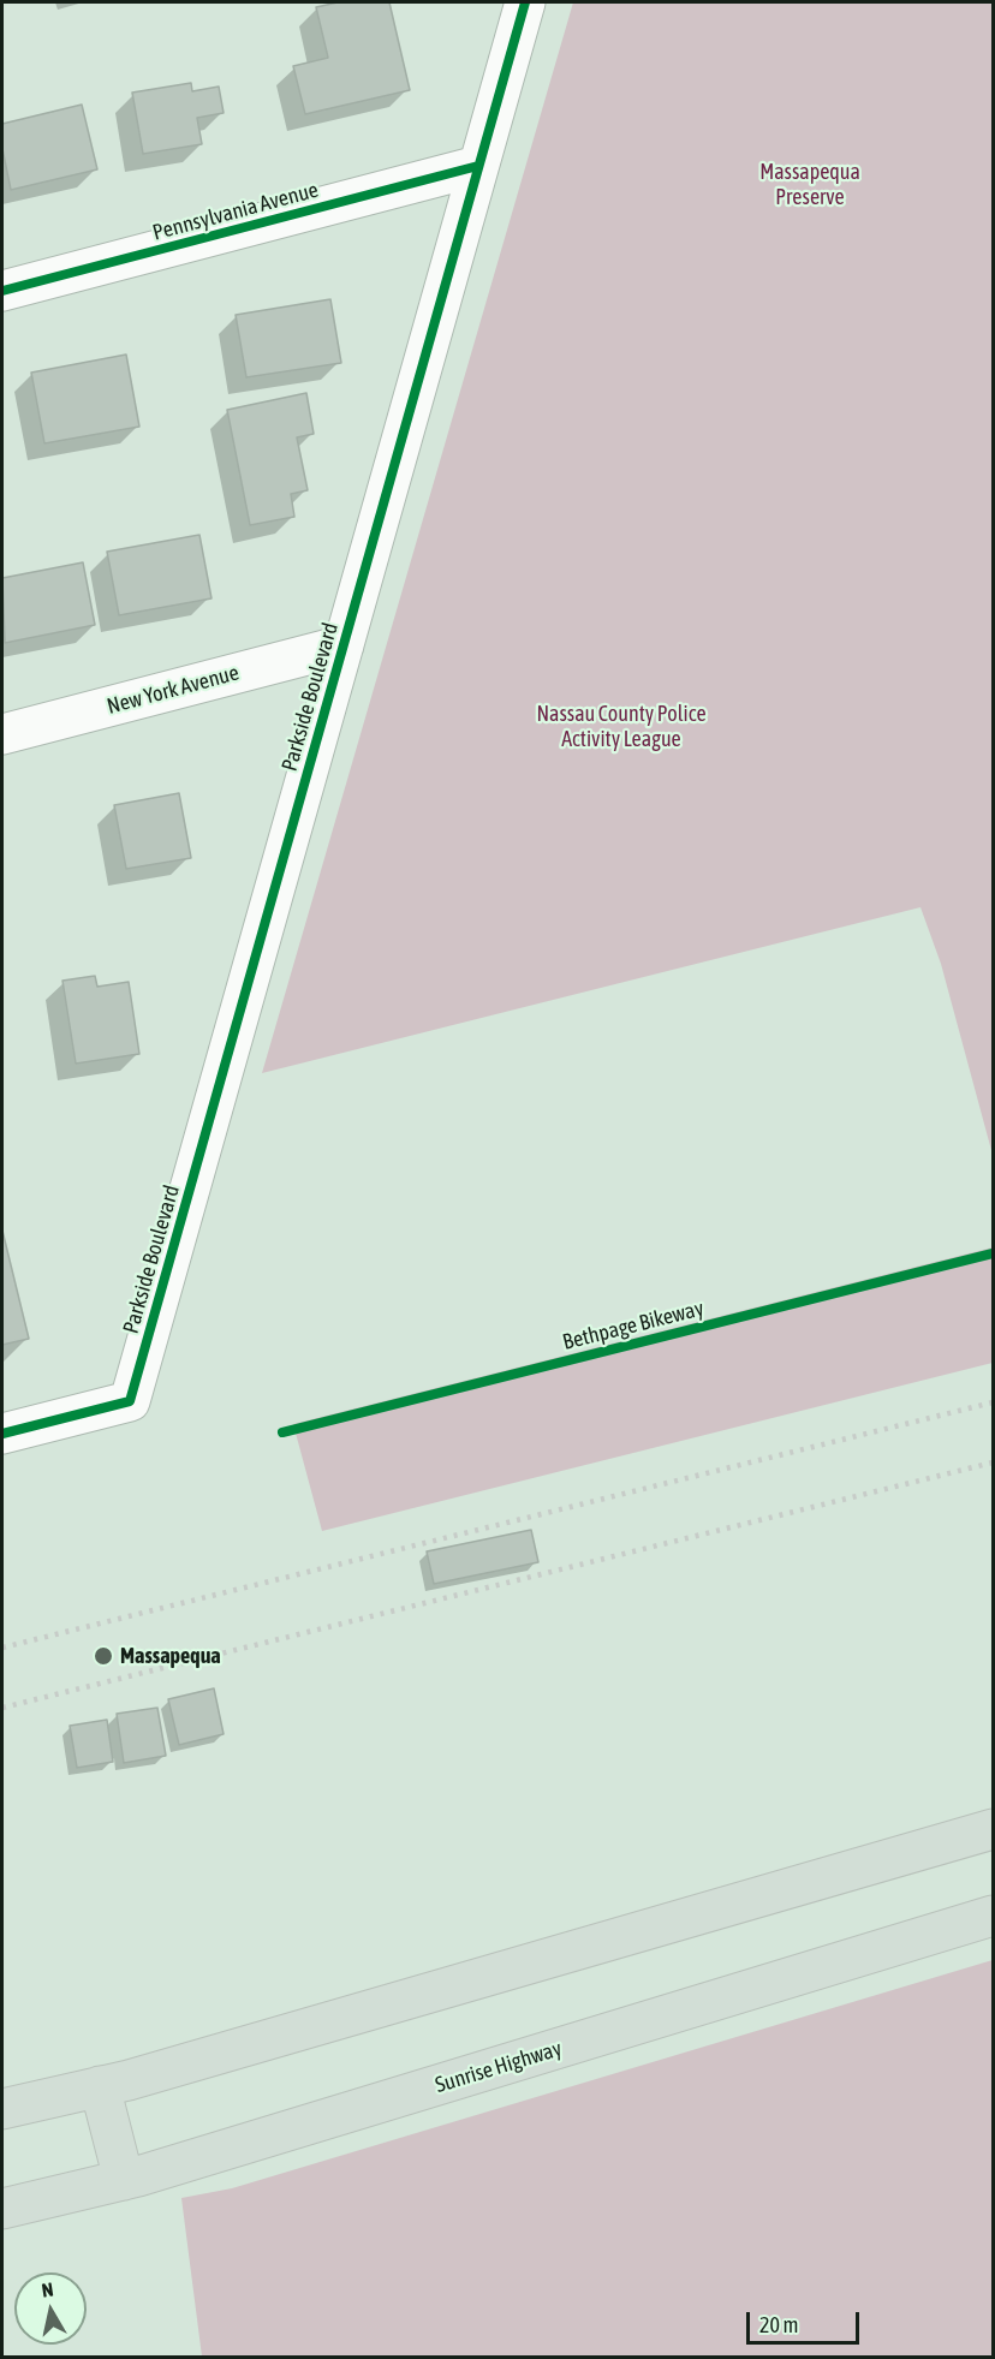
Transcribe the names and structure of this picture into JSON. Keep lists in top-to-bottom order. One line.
{"streets":{"highway":["Sunrise Highway"],"street":["Pennsylvania Avenue","New York Avenue","Parkside Boulevard"],"cycle path":["Bethpage Bikeway"]},"crossings":[["Pennsylvania Avenue","Parkside Boulevard"],["New York Avenue","Parkside Boulevard"]],"parks":["Massapequa Preserve","Nassau County Police Activity League"],"places":["Massapequa"],"scale_bar":"20 m","north":"top"}
